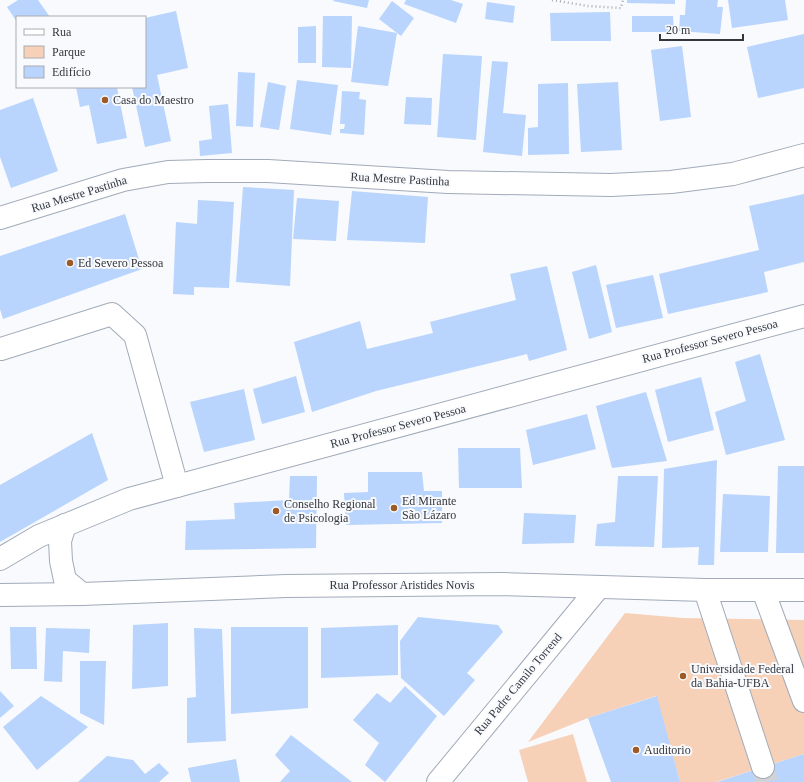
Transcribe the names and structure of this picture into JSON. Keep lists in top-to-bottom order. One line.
{"streets":{"street":["Rua Mestre Pastinha","Rua Professor Severo Pessoa","Rua Professor Aristides Novis","Rua Padre Camilo Torrend"]},"crossings":[["Rua Professor Aristides Novis","Rua Padre Camilo Torrend"]],"places":["Casa do Maestro","Ed Severo Pessoa","Ed Mirante São Lázaro","Conselho Regional de Psicologia","Universidade Federal da Bahia-UFBA","Auditorio"],"legend":["Rua","Parque","Edifício"],"scale_bar":"20 m"}
